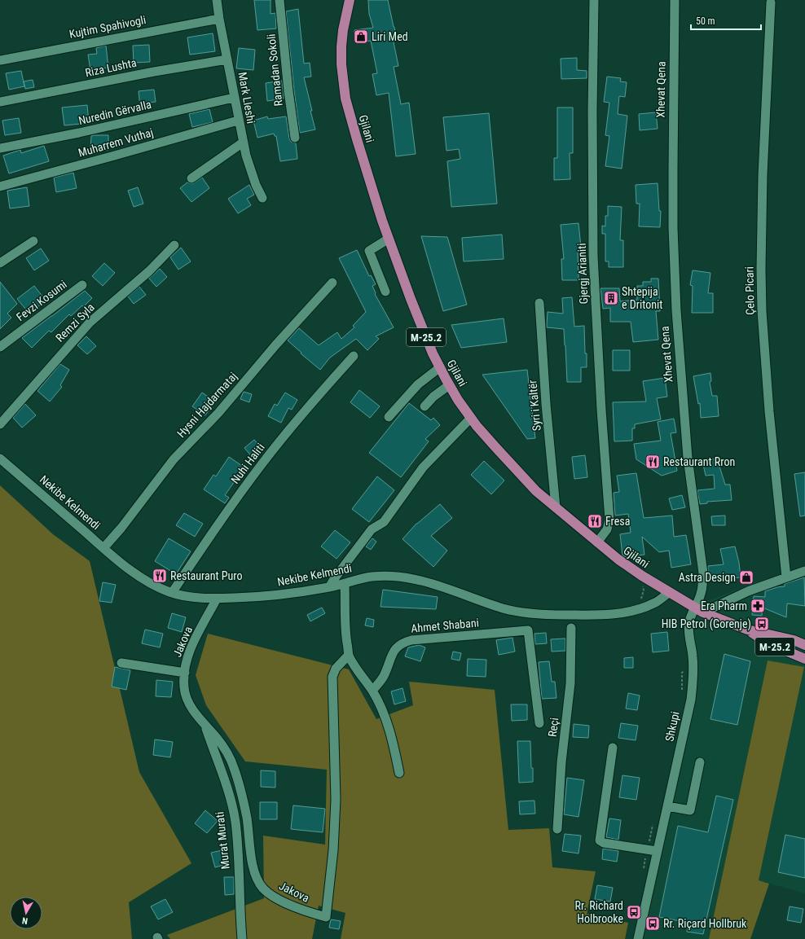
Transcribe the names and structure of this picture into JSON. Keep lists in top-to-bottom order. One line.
{"streets":{"main road":["Gjilani","M-25.2"],"street":["Kujtim Spahivogli","Riza Lushta","Ramadan Sokoli","Xhevat Qena","Mark Lleshi","Nuredin Gërvalla","Muharrem Vuthaj","Gjergj Arianiti","Çelo Picari","Fevzi Kosumi","Remzi Syla","Hysni Hajdarmataj","Syri i Kaltër","Nuhi Haliti","Nekibe Kelmendi","Ahmet Shabani","Jakova","Shkupi","Reçi","Murat Murati"]},"crossings":[["Kujtim Spahivogli","Mark Lleshi"],["Riza Lushta","Mark Lleshi"],["Xhevat Qena","Gjilani"],["Xhevat Qena","Shkupi"],["Mark Lleshi","Nuredin Gërvalla"],["Mark Lleshi","Muharrem Vuthaj"],["Gjilani","Gjergj Arianiti"],["Gjilani","Syri i Kaltër"],["Gjilani","Nekibe Kelmendi"],["Gjilani","Shkupi"],["Hysni Hajdarmataj","Nekibe Kelmendi"],["Nuhi Haliti","Nekibe Kelmendi"],["Nekibe Kelmendi","Jakova"],["Jakova","Murat Murati"]],"places":{"shop":["Liri Med","Astra Design"],"building":["Shtepija e Dritonit"],"restaurant":["Restaurant Rron","Fresa","Restaurant Puro"],"pharmacy":["Era Pharm"],"bus stop":["HIB Petrol (Gorenje)","Rr. Richard Holbrooke","Rr. Riçard Hollbruk"]},"scale_bar":"50 m","north":"bottom"}
